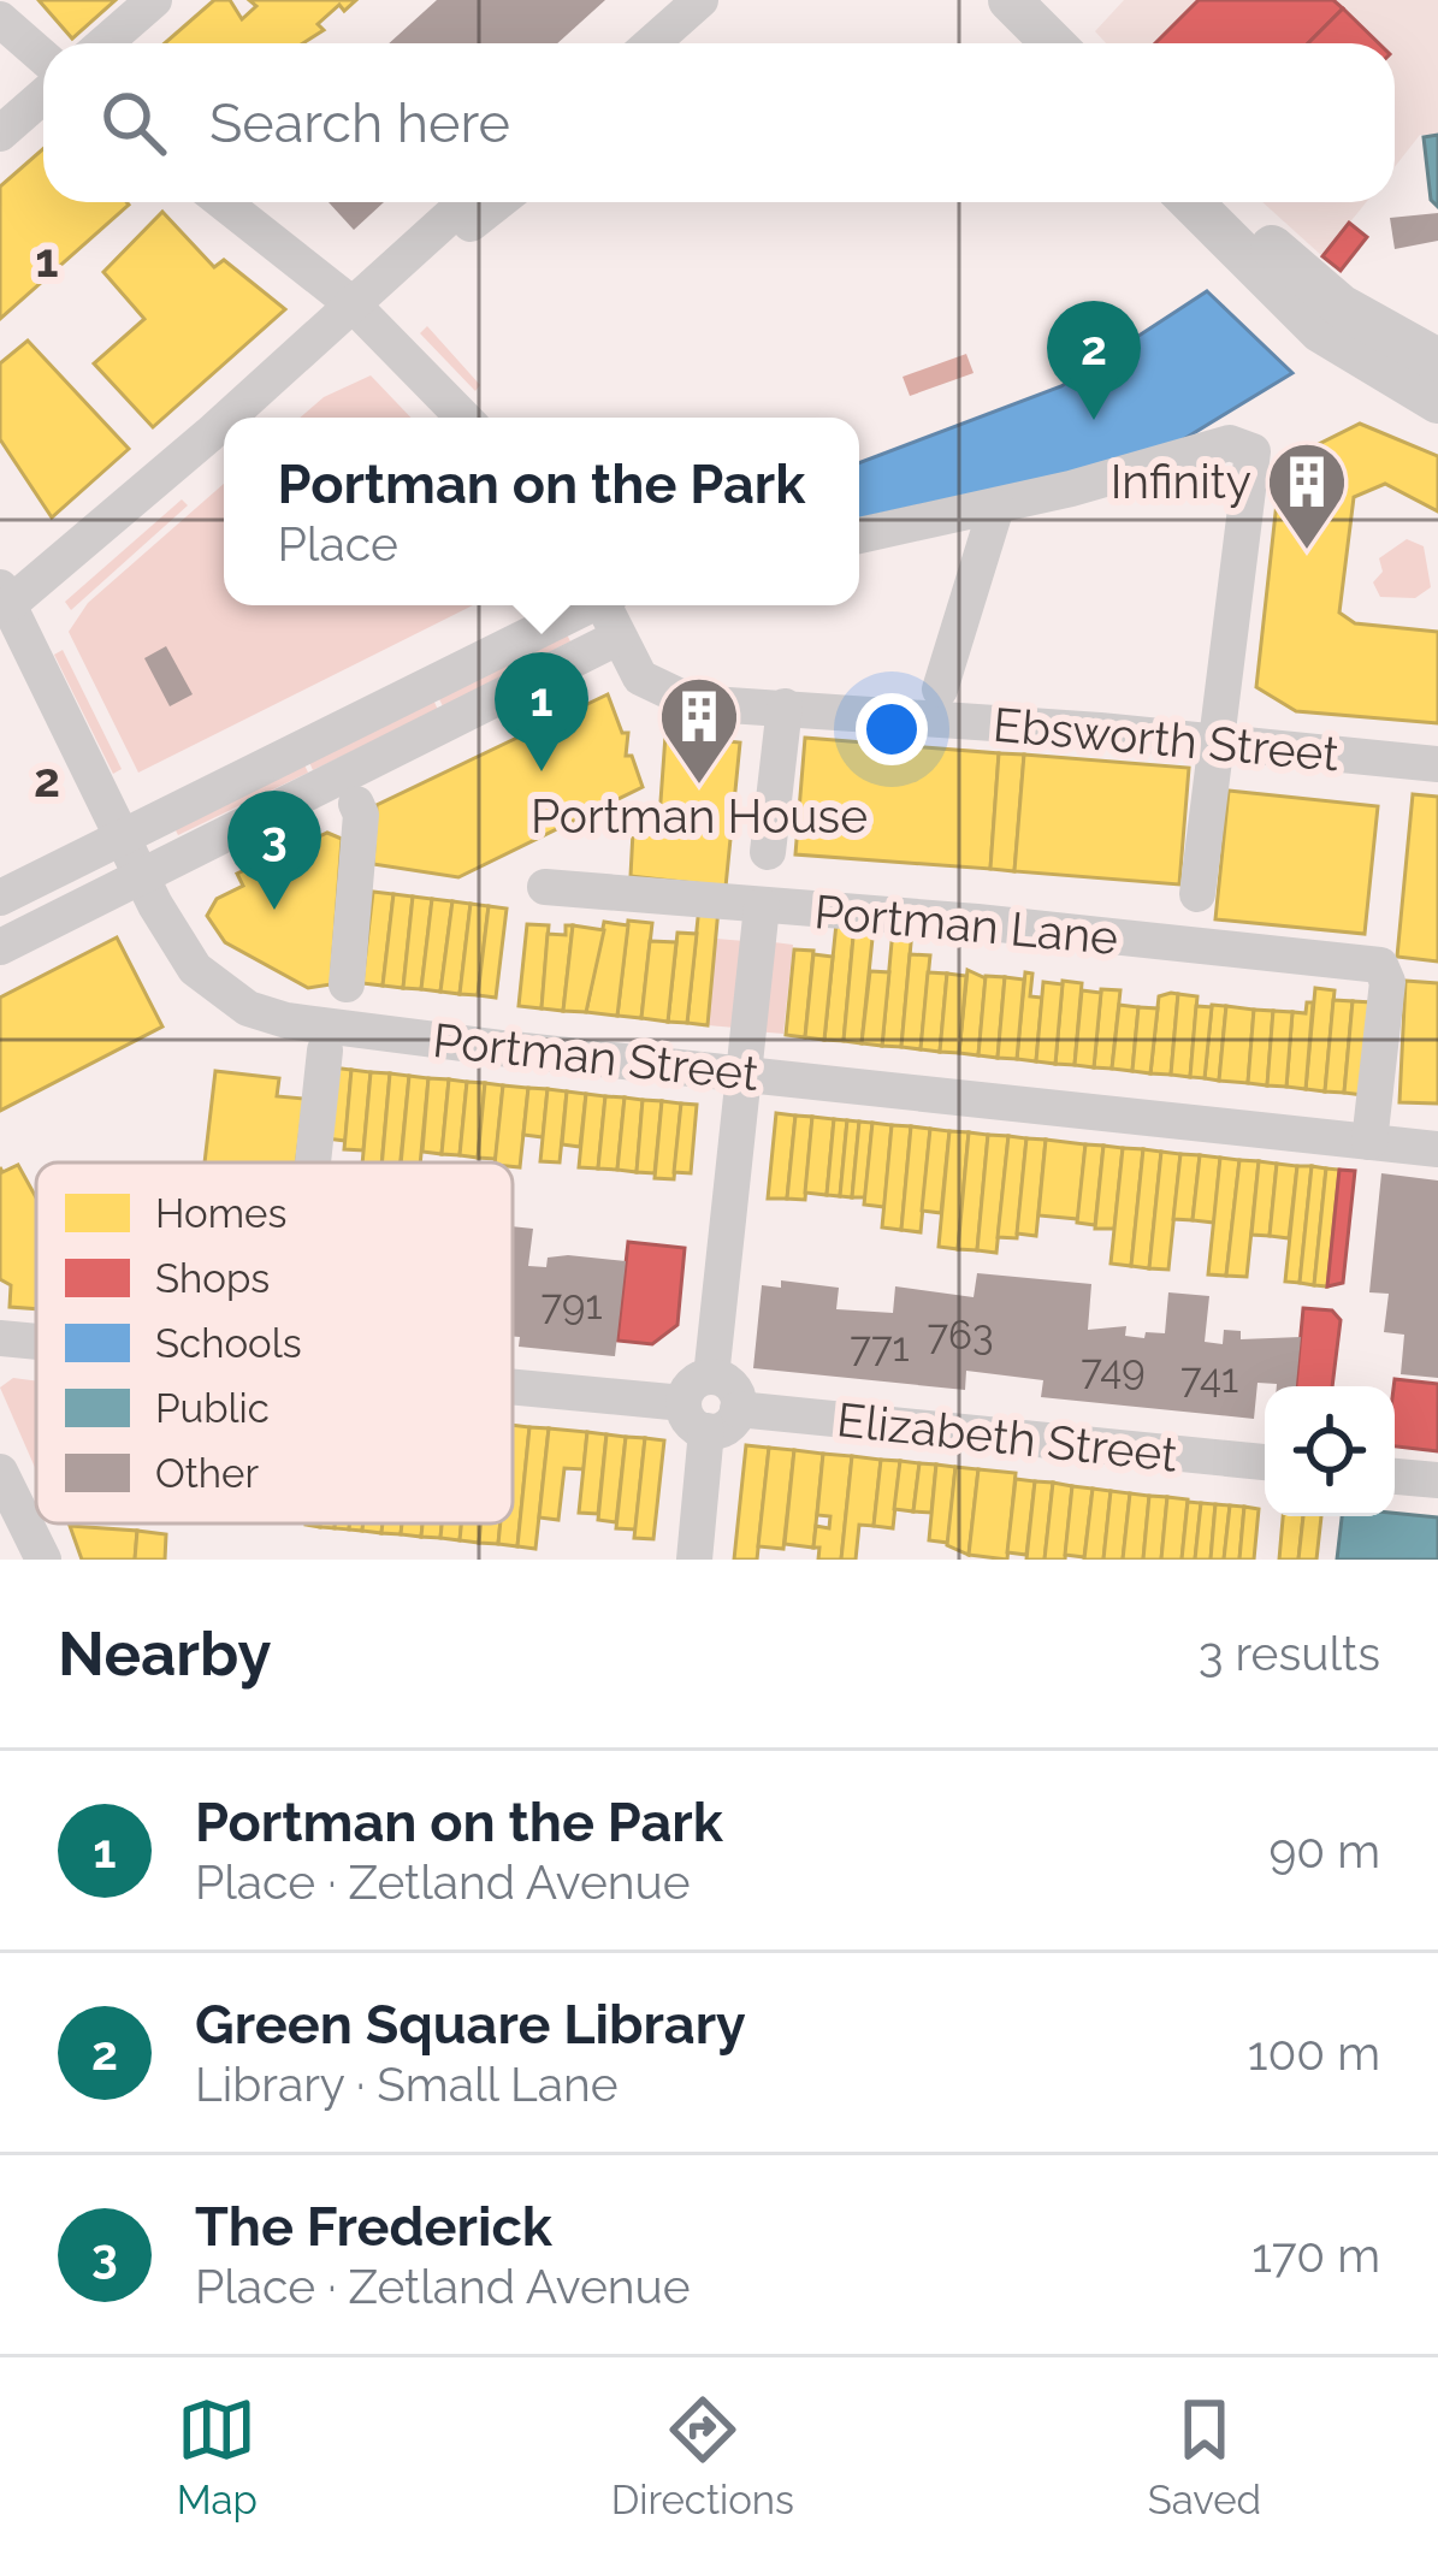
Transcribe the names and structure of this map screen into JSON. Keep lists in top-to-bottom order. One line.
{"streets":{"street":["Ebsworth Street","Portman Lane","Portman Street","Elizabeth Street"]},"crossings":[["Portman Lane","Portman Street"]],"places":{"building":["Infinity","Portman House"]},"house_numbers":["791","763","771","749","741"],"legend":["Homes","Shops","Schools","Public","Other"],"page":{"search":"Search here","pins":["2","1","3"],"popup":["Portman on the Park","Place"],"heading":["Nearby","3 results"],"list":[{"mark":"1","name":"Portman on the Park","note":"Place · Zetland Avenue","value":"90 m"},{"mark":"2","name":"Green Square Library","note":"Library · Small Lane","value":"100 m"},{"mark":"3","name":"The Frederick","note":"Place · Zetland Avenue","value":"170 m"}],"nav":["Map","Directions","Saved"]},"grid":{"rows":["1","2"]}}
